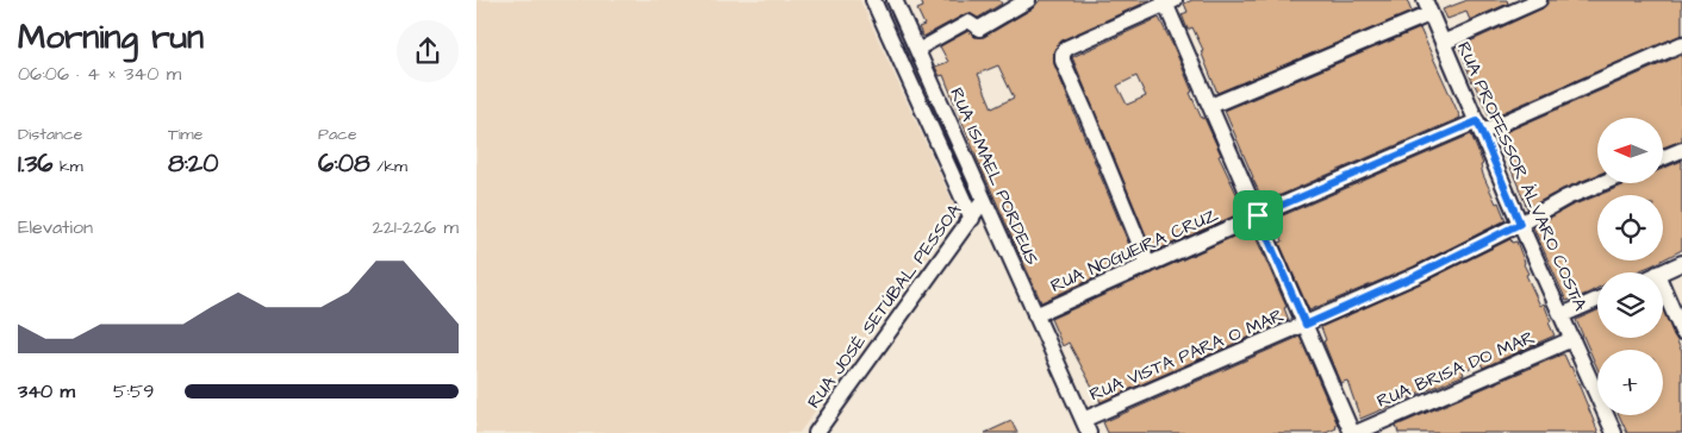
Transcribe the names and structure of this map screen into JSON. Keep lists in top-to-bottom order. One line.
{"streets":{"street":["RUA ISMAEL PORDEUS","RUA PROFESSOR ÁLVARO COSTA","RUA NOGUEIRA CRUZ","RUA JOSÉ SETÚBAL PESSOA","RUA VISTA PARA O MAR","RUA BRISA DO MAR"]},"crossings":[["RUA ISMAEL PORDEUS","RUA NOGUEIRA CRUZ"],["RUA ISMAEL PORDEUS","RUA JOSÉ SETÚBAL PESSOA"],["RUA ISMAEL PORDEUS","RUA VISTA PARA O MAR"],["RUA PROFESSOR ÁLVARO COSTA","RUA NOGUEIRA CRUZ"],["RUA PROFESSOR ÁLVARO COSTA","RUA VISTA PARA O MAR"],["RUA PROFESSOR ÁLVARO COSTA","RUA BRISA DO MAR"]],"north":"left","page":{"heading":["Morning run","06:06 · 4 × 340 m"],"stats":[["Distance","1.36 km"],["Time","8:20"],["Pace","6:08 /km"]],"map_buttons":"+","chart":["Elevation","221–226 m"],"list":[{"name":"340 m","note":"5:59"}]}}
